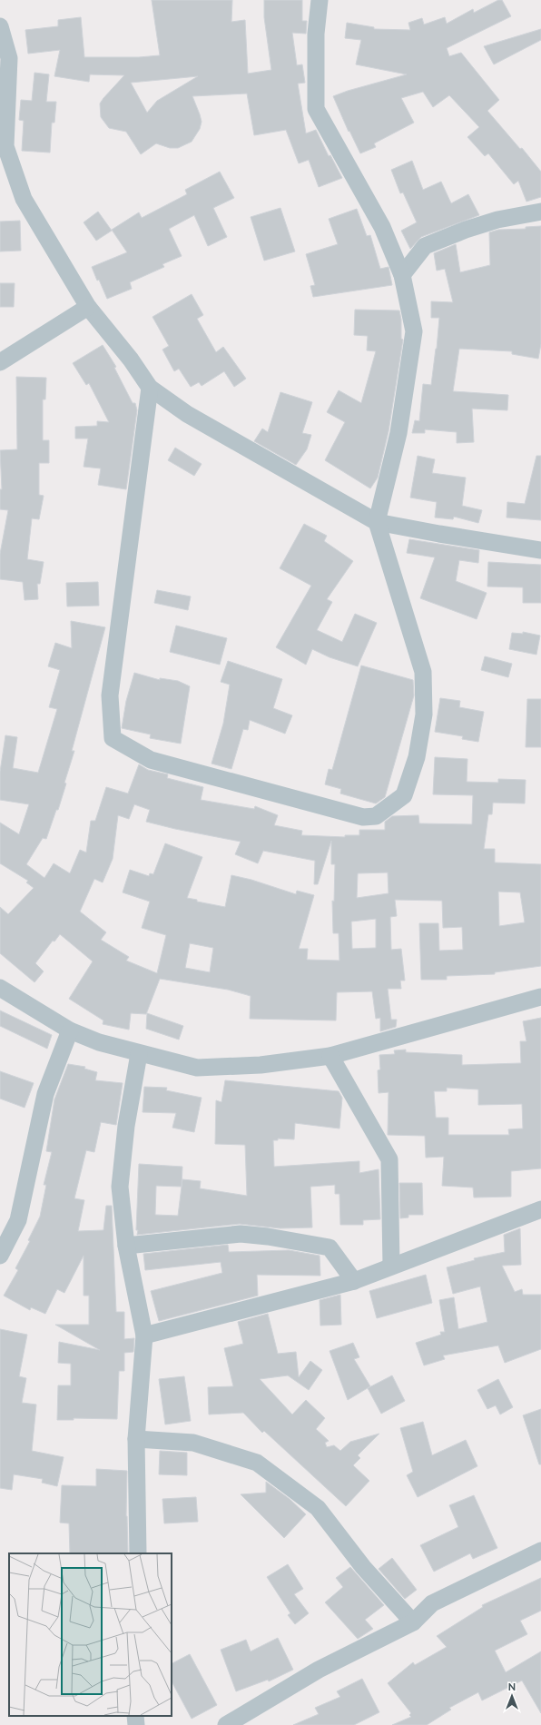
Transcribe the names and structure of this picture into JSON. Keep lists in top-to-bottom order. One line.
{"north":"top"}
